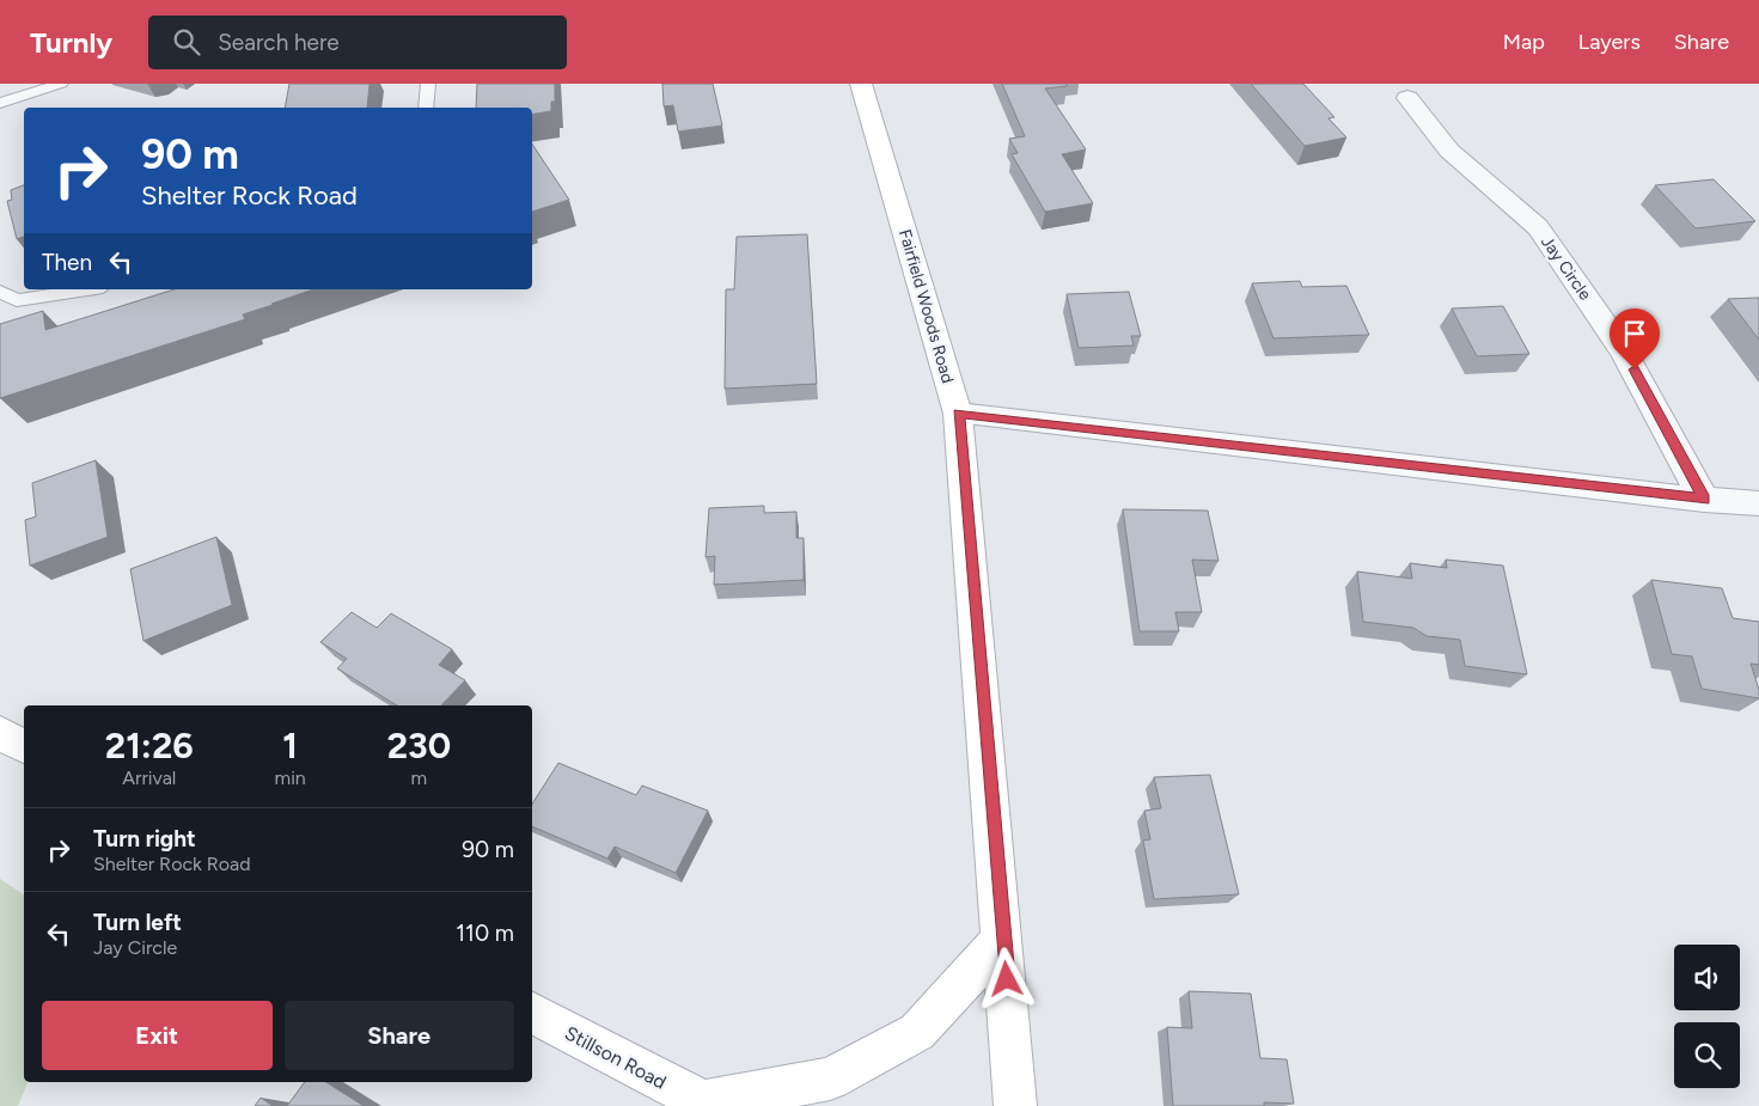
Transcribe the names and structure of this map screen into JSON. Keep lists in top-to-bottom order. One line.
{"streets":{"main road":["Fairfield Woods Road","Stillson Road"],"street":["Jay Circle"]},"crossings":[["Fairfield Woods Road","Stillson Road"]],"page":{"header":"Turnly","search":"Search here","nav":["Map","Layers","Share"],"turn":["90 m","Shelter Rock Road"],"then":"Then","eta":["21:26","Arrival","1","min","230","m"],"list":[{"name":"Turn right","note":"Shelter Rock Road","value":"90 m"},{"name":"Turn left","note":"Jay Circle","value":"110 m"}],"buttons":["Exit","Share"]}}
